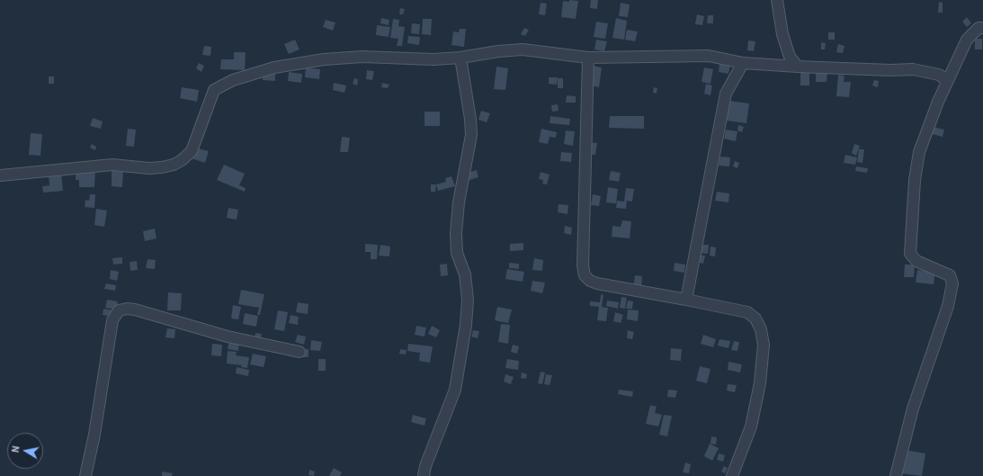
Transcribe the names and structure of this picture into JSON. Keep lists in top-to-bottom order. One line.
{"north":"left"}
